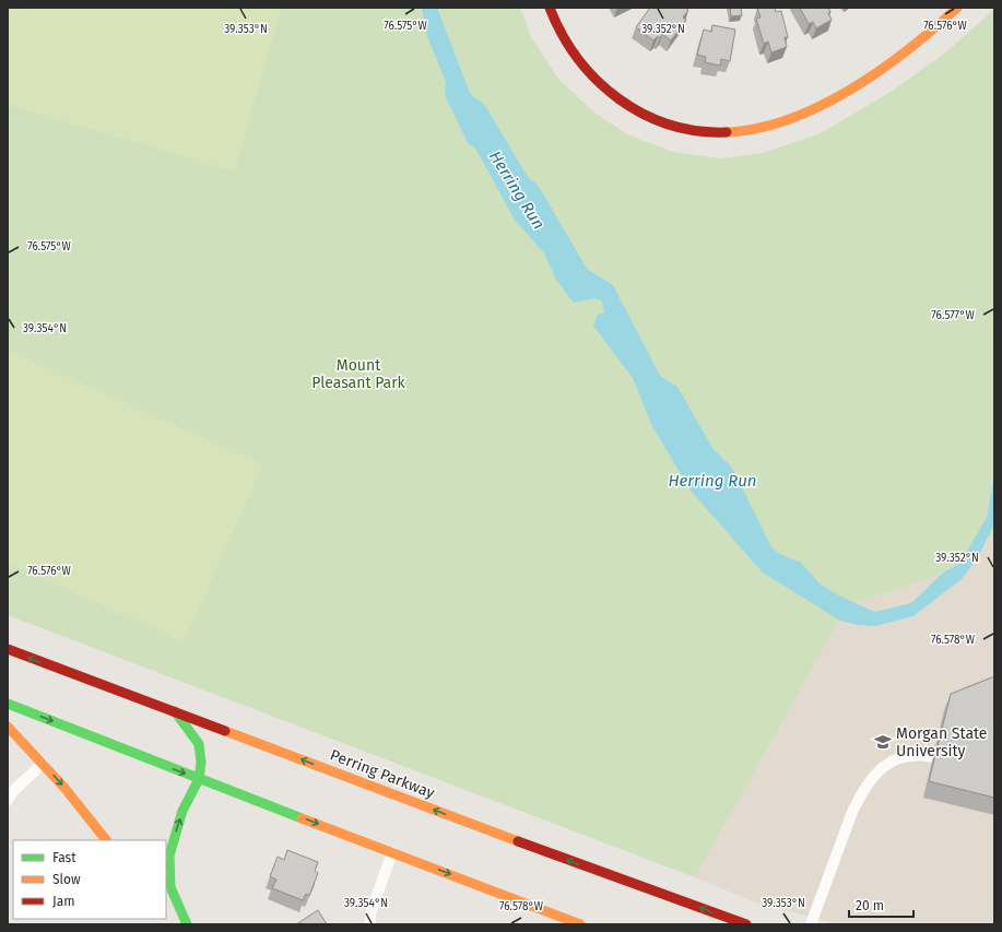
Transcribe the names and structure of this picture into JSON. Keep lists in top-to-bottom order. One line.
{"streets":{"main road":["Perring Parkway"]},"water":["Herring Run"],"parks":["Mount Pleasant Park"],"places":{"school or university":["Morgan State University"]},"legend":["Fast","Slow","Jam"],"scale_bar":"20 m","coordinates":["76.575°W","76.576°W","39.353°N","39.352°N","76.577°W","39.354°N","76.578°W"]}
